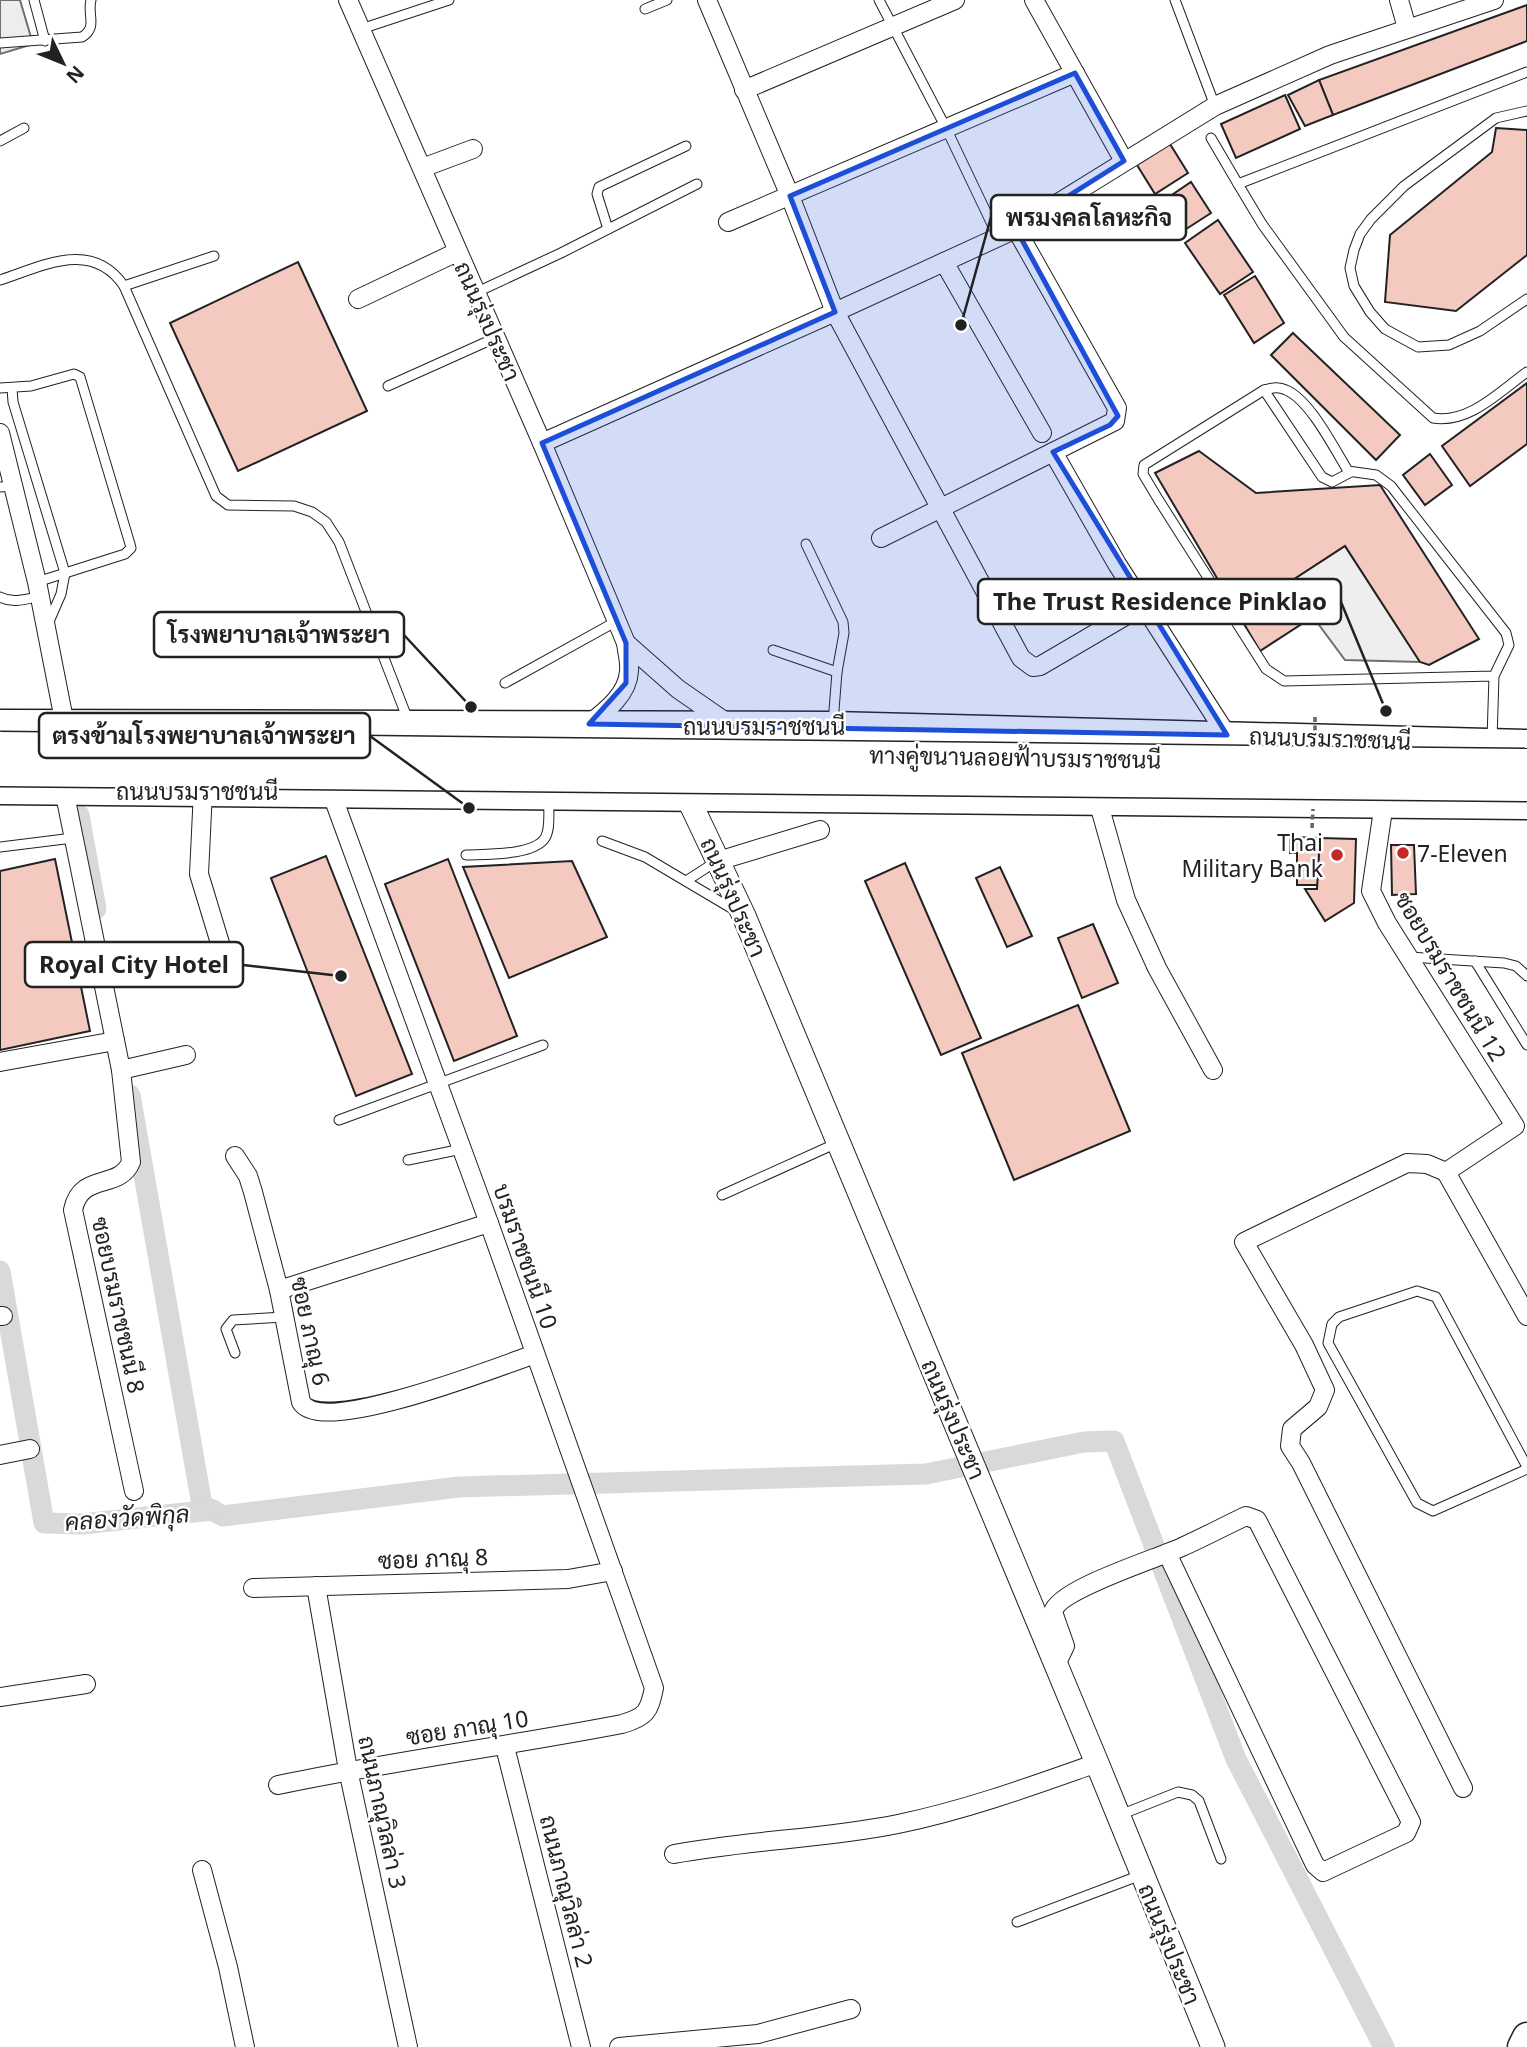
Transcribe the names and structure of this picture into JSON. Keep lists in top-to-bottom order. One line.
{"streets":{"main road":["ถนนบรมราชชนนี","ทางคู่ขนานลอยฟ้าบรมราชชนนี"],"street":["ถนนรุ่งประชา","ซอยบรมราชชนนี 12","บรมราชชนนี 10","ซอยบรมราชชนนี 8","ซอย ภาณุ 6","ซอย ภาณุ 8","ซอย ภาณุ 10","ถนนภาณุวิลล่า 3","ถนนภาณุวิลล่า 2"]},"crossings":[["ถนนรุ่งประชา","ถนนบรมราชชนนี"],["ถนนบรมราชชนนี","ซอยบรมราชชนนี 12"],["ถนนบรมราชชนนี","บรมราชชนนี 10"],["ถนนบรมราชชนนี","ซอยบรมราชชนนี 8"],["บรมราชชนนี 10","ซอย ภาณุ 6"],["บรมราชชนนี 10","ซอย ภาณุ 8"],["บรมราชชนนี 10","ซอย ภาณุ 10"],["ซอย ภาณุ 8","ถนนภาณุวิลล่า 3"],["ซอย ภาณุ 10","ถนนภาณุวิลล่า 3"],["ซอย ภาณุ 10","ถนนภาณุวิลล่า 2"]],"water":["คลองวัดพิกุล"],"places":["พรมงคลโลหะกิจ","โรงพยาบาลเจ้าพระยา","The Trust Residence Pinklao","ตรงข้ามโรงพยาบาลเจ้าพระยา","7-Eleven","Thai Military Bank","Royal City Hotel"],"north":"bottom right"}
